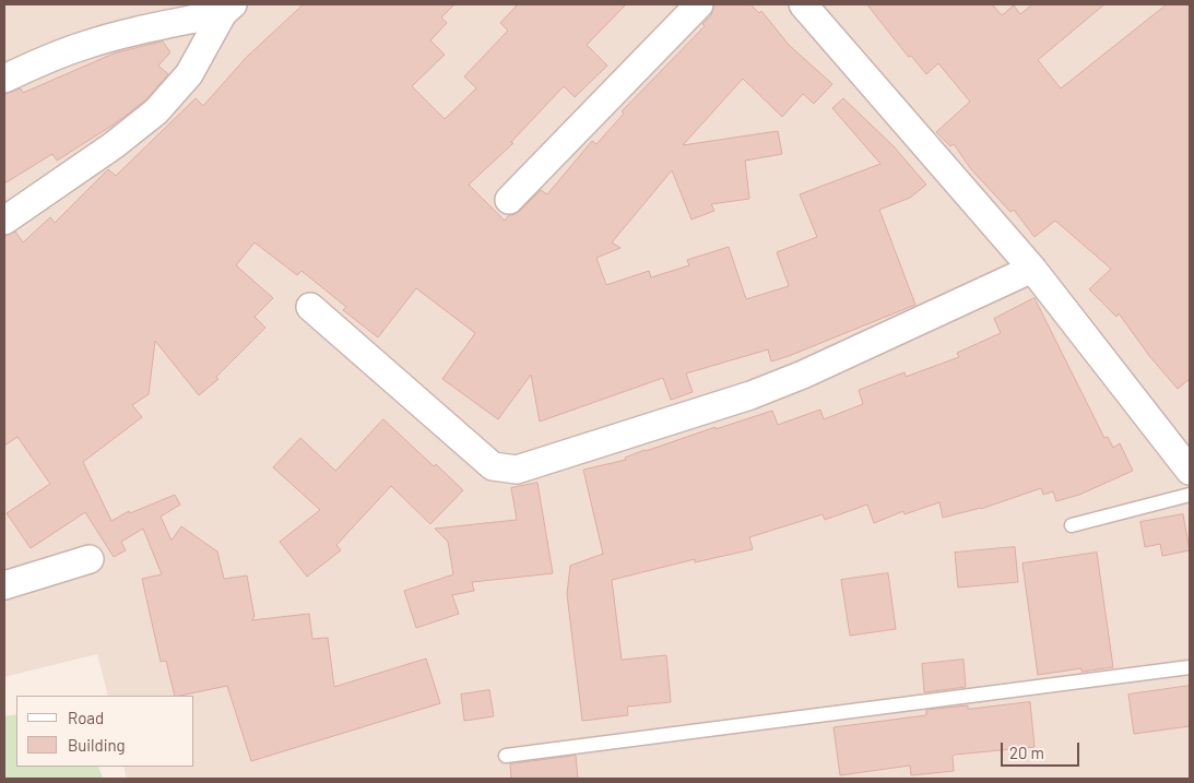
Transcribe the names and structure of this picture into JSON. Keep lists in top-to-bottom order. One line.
{"legend":["Road","Building"],"scale_bar":"20 m"}
